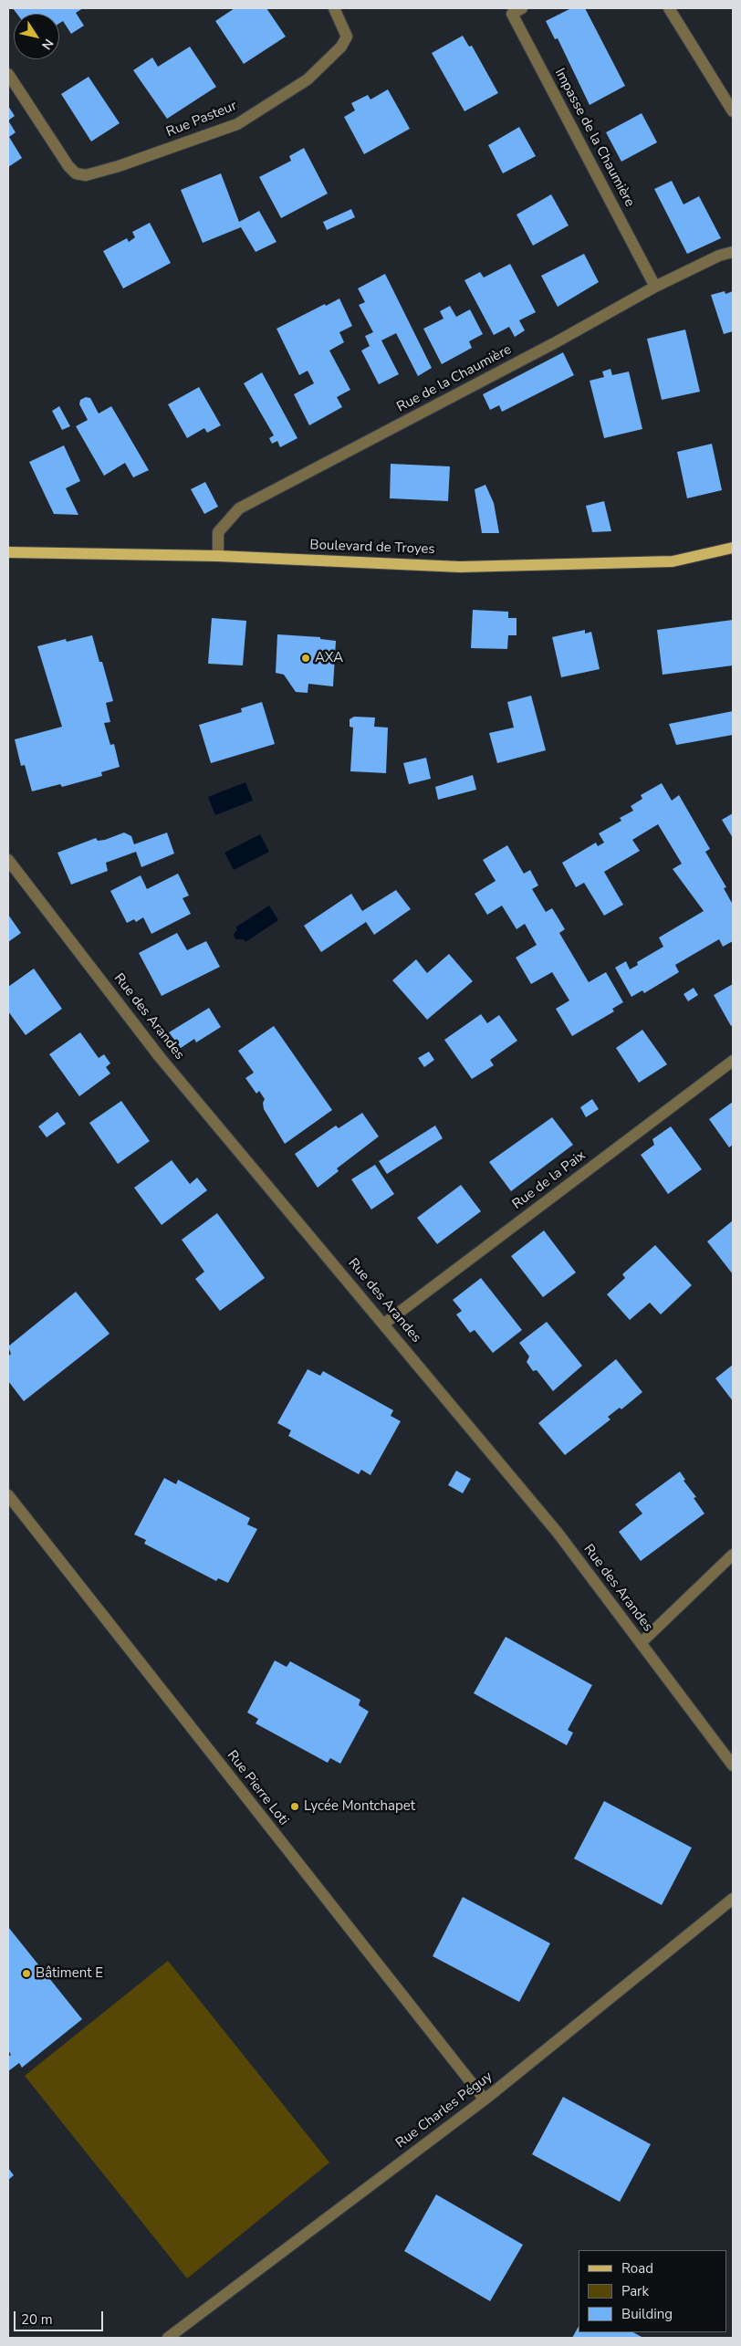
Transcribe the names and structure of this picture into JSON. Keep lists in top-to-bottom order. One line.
{"streets":{"main road":["Boulevard de Troyes"],"street":["Rue Pasteur","Impasse de la Chaumière","Rue de la Chaumière","Rue des Arandes","Rue de la Paix","Rue Pierre Loti","Rue Charles Péguy"]},"crossings":[["Impasse de la Chaumière","Rue de la Chaumière"],["Rue de la Chaumière","Boulevard de Troyes"],["Rue des Arandes","Rue de la Paix"],["Rue Pierre Loti","Rue Charles Péguy"]],"places":["AXA","Lycée Montchapet","Bâtiment E"],"legend":["Road","Park","Building"],"scale_bar":"20 m","north":"bottom right"}
